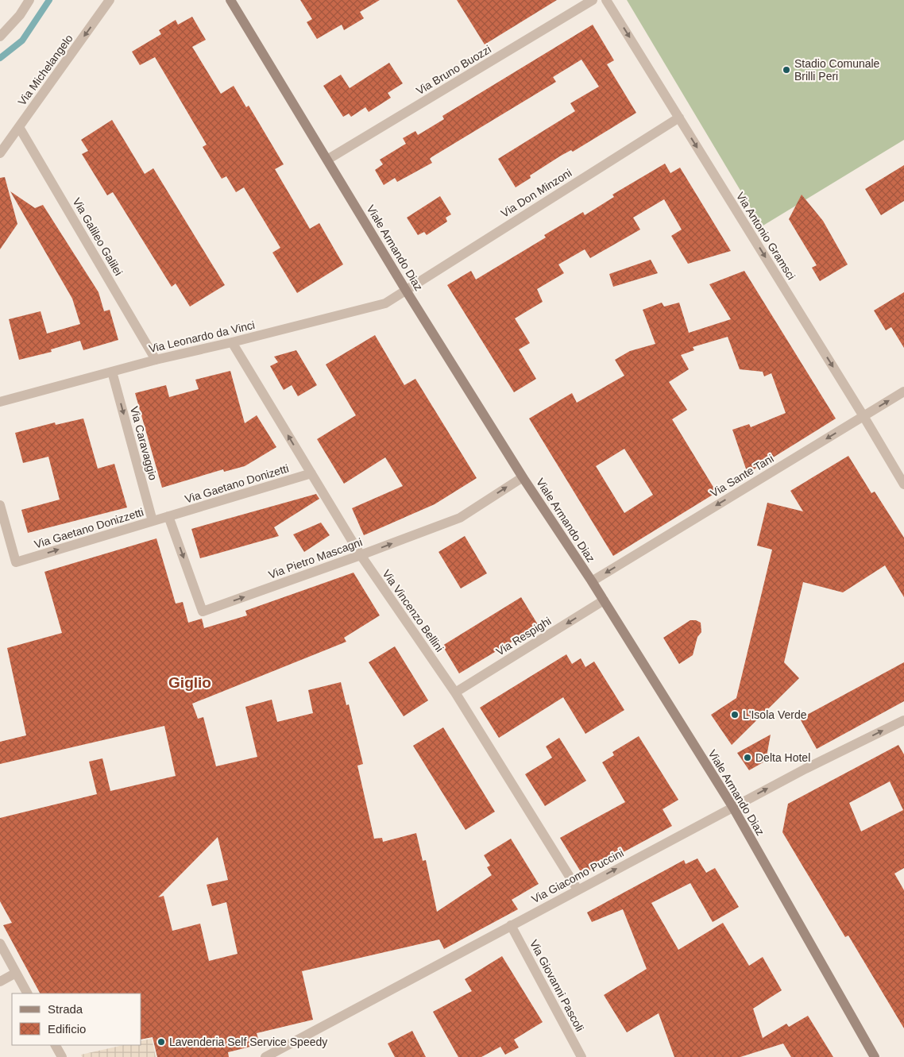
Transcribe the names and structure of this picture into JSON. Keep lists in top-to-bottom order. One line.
{"streets":{"street":["Via Michelangelo","Via Bruno Buozzi","Via Don Minzoni","Via Antonio Gramsci","Via Galileo Galilei","Viale Armando Diaz","Via Leonardo da Vinci","Via Caravaggio","Via Sante Tani","Via Gaetano Donizetti","Via Gaetano Donizzetti","Via Pietro Mascagni","Via Vincenzo Bellini","Via Respighi","Via Giacomo Puccini","Via Giovanni Pascoli"]},"crossings":[["Via Michelangelo","Via Galileo Galilei"],["Via Bruno Buozzi","Viale Armando Diaz"],["Via Don Minzoni","Via Antonio Gramsci"],["Via Don Minzoni","Viale Armando Diaz"],["Via Don Minzoni","Via Leonardo da Vinci"],["Via Antonio Gramsci","Via Sante Tani"],["Via Galileo Galilei","Via Leonardo da Vinci"],["Viale Armando Diaz","Via Leonardo da Vinci"],["Viale Armando Diaz","Via Sante Tani"],["Viale Armando Diaz","Via Pietro Mascagni"],["Viale Armando Diaz","Via Respighi"],["Viale Armando Diaz","Via Giacomo Puccini"],["Via Leonardo da Vinci","Via Caravaggio"],["Via Leonardo da Vinci","Via Vincenzo Bellini"],["Via Caravaggio","Via Gaetano Donizzetti"],["Via Gaetano Donizetti","Via Gaetano Donizzetti"],["Via Gaetano Donizetti","Via Pietro Mascagni"],["Via Gaetano Donizetti","Via Vincenzo Bellini"],["Via Gaetano Donizzetti","Via Pietro Mascagni"],["Via Pietro Mascagni","Via Vincenzo Bellini"],["Via Vincenzo Bellini","Via Respighi"],["Via Vincenzo Bellini","Via Giacomo Puccini"],["Via Giacomo Puccini","Via Giovanni Pascoli"]],"one_way":["Via Antonio Gramsci","Via Caravaggio","Via Respighi","Via Giacomo Puccini"],"districts":["Giglio"],"places":["Stadio Comunale Brilli Peri","L'Isola Verde","Delta Hotel","Lavenderia Self Service Speedy"],"legend":["Strada","Edificio"]}
